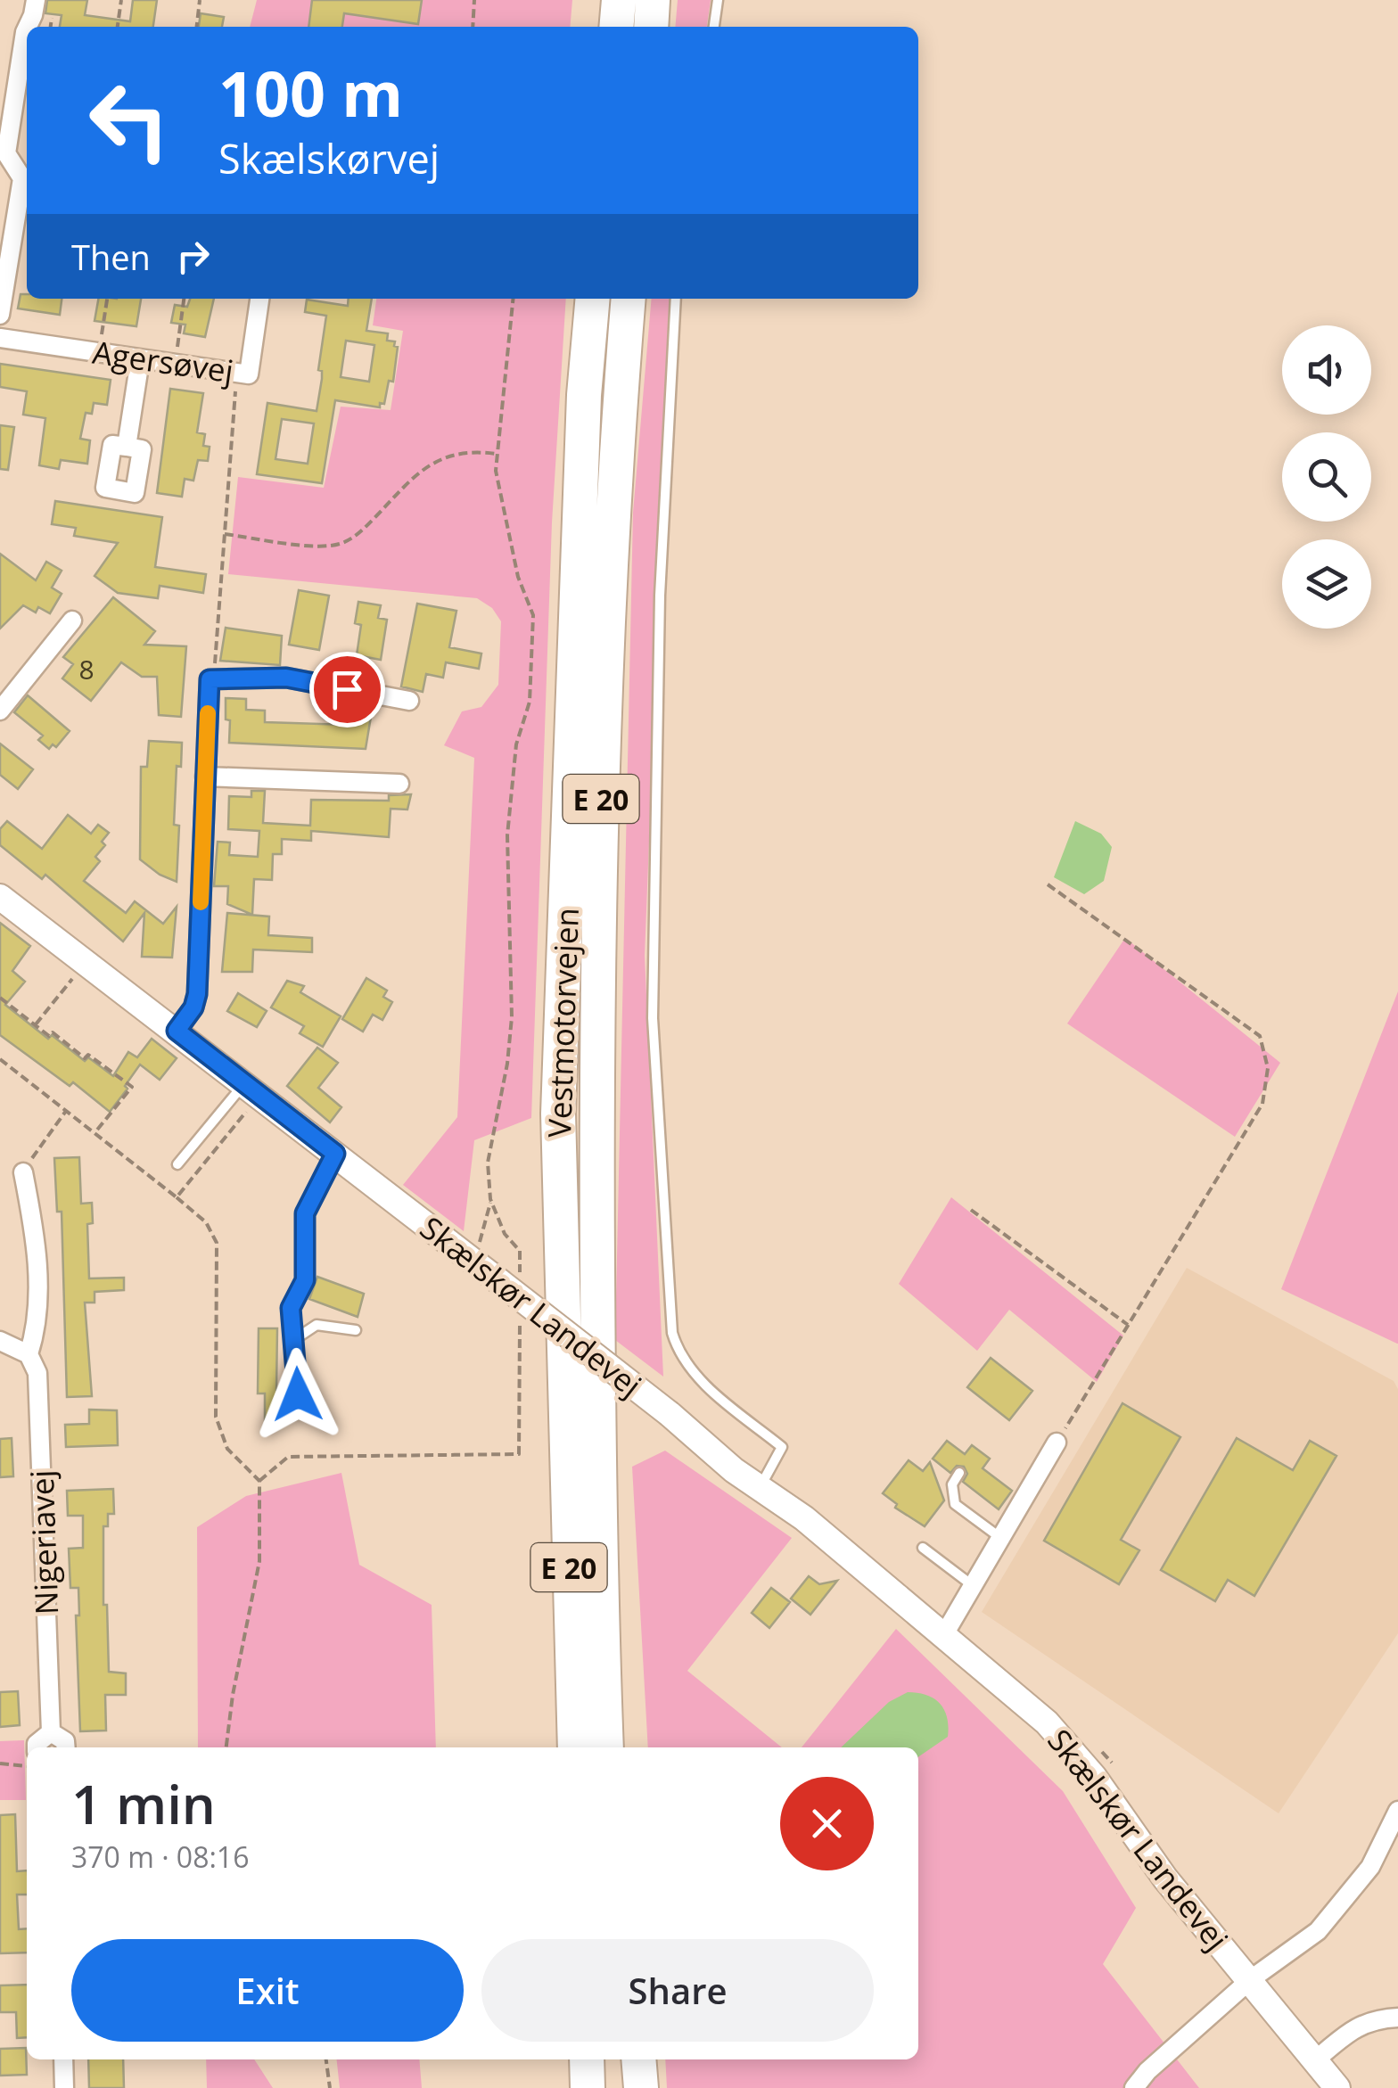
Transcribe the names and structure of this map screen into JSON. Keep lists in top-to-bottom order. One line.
{"streets":{"highway":["E 20","Vestmotorvejen"],"street":["Agersøvej","Skælskør Landevej","Nigeriavej"]},"house_numbers":["8"],"page":{"turn":["100 m","Skælskørvej"],"then":"Then","heading":["1 min","370 m · 08:16"],"buttons":["Exit","Share"]}}
